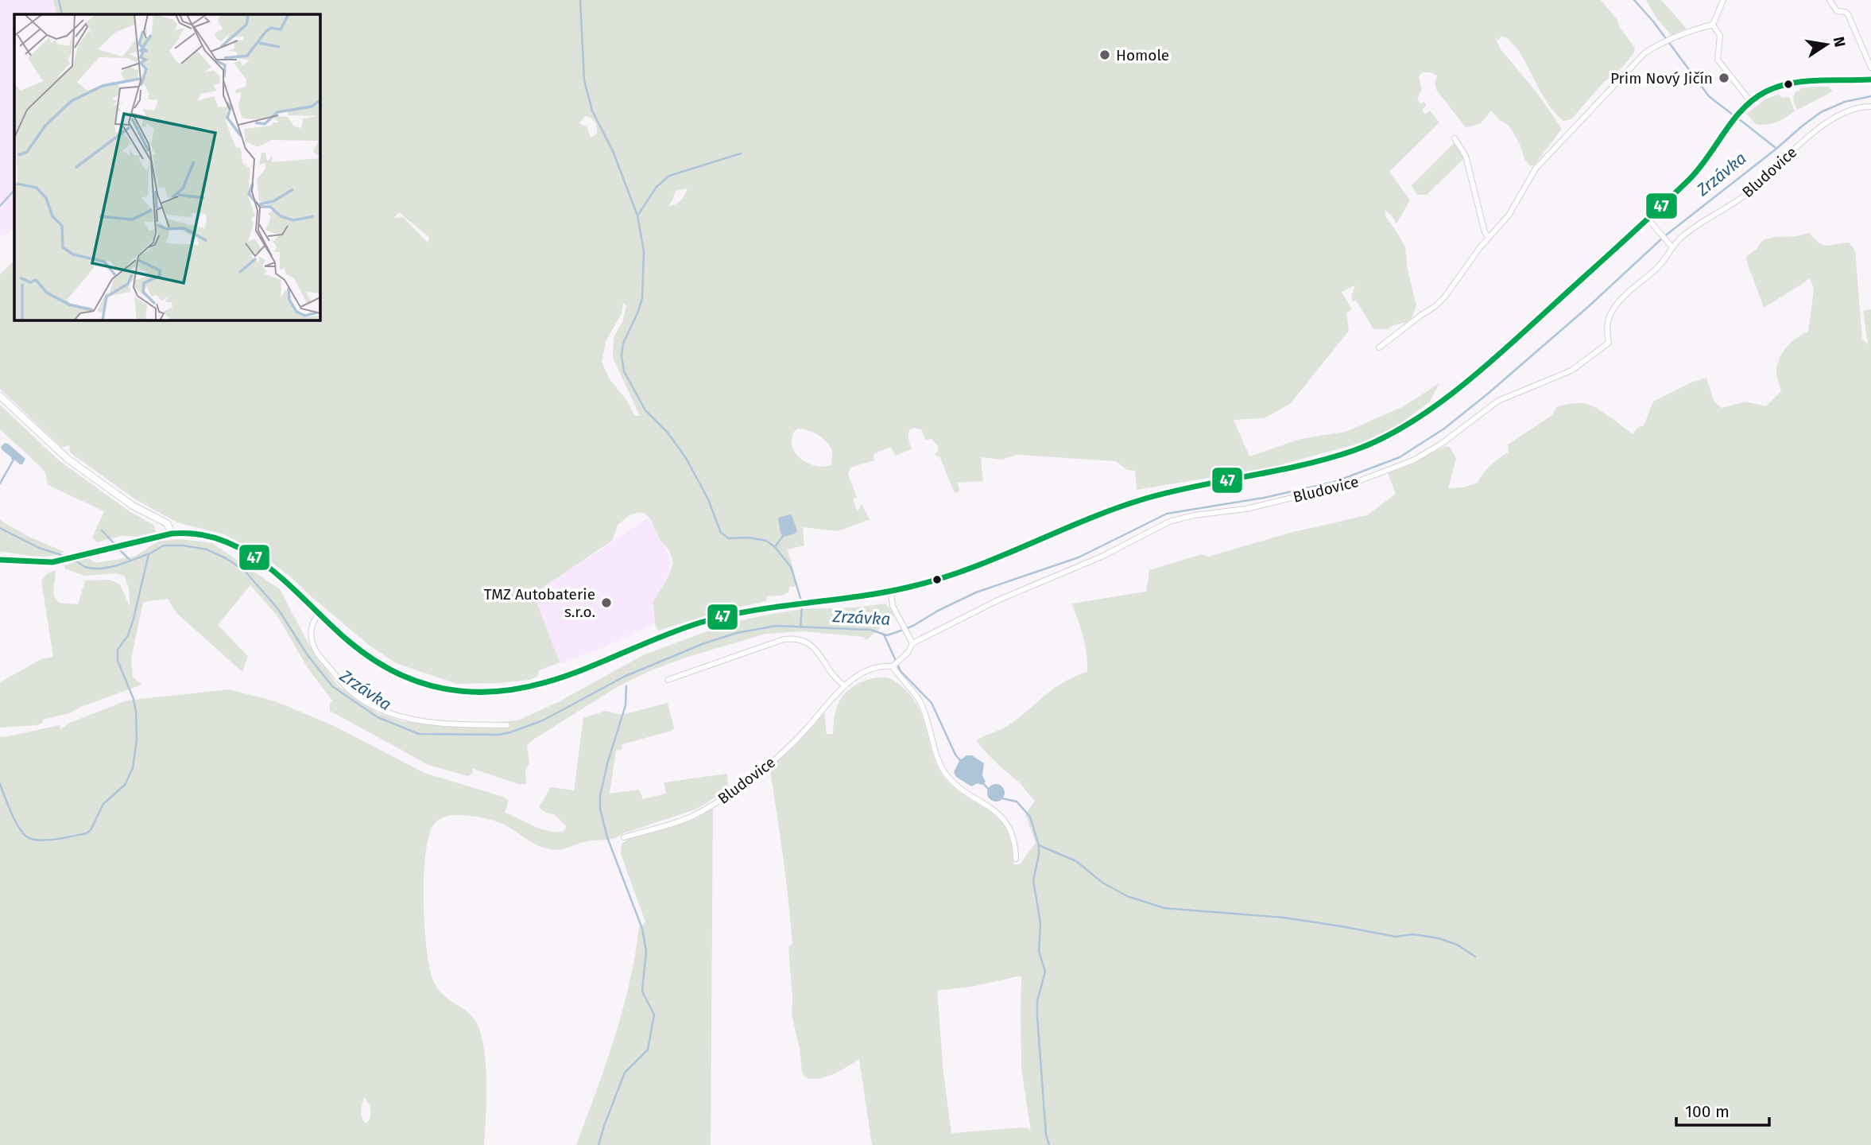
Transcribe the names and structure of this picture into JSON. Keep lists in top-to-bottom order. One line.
{"streets":{"street":["Bludovice"]},"water":["Zrzávka"],"places":["Homole","Prim Nový Jičín","TMZ Autobaterie s.r.o."],"lines":["transit line 47"],"scale_bar":"100 m","north":"right"}
